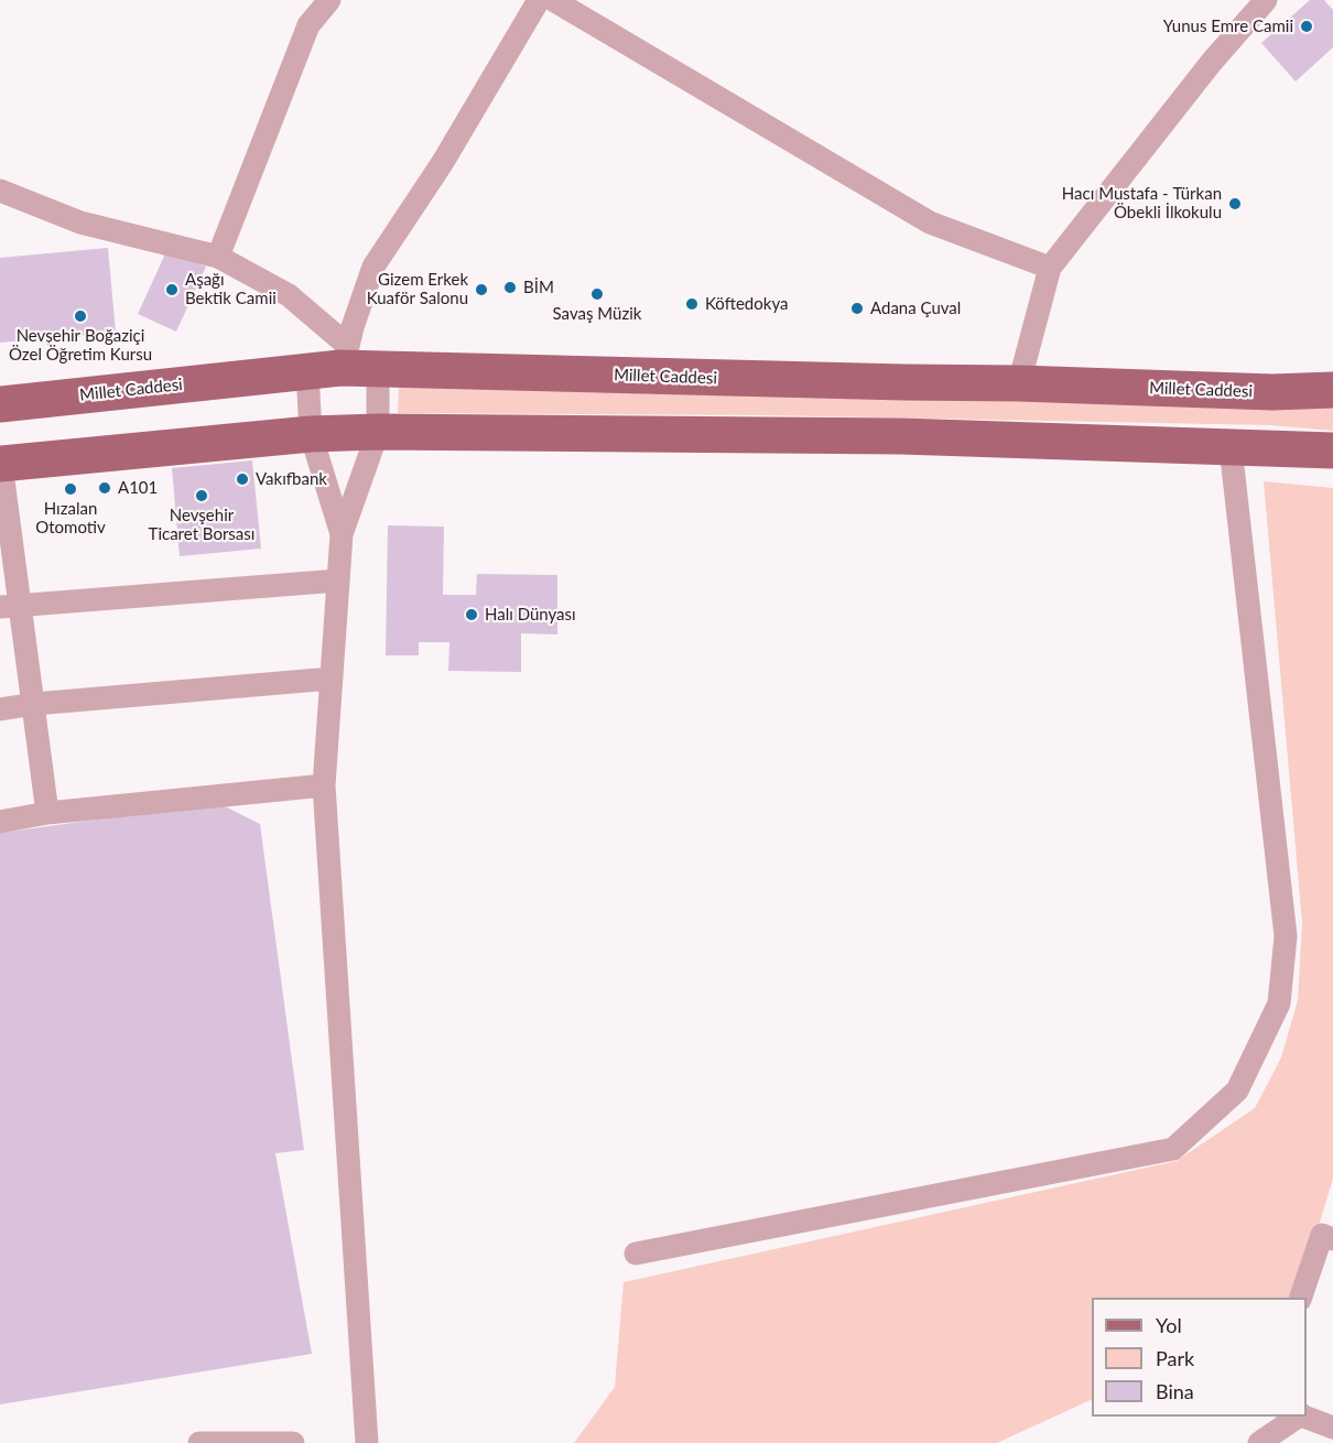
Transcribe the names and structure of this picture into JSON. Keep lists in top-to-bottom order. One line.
{"streets":{"main road":["Millet Caddesi"]},"places":["Yunus Emre Camii","Hacı Mustafa - Türkan Öbekli İlkokulu","BİM","Aşağı Bektik Camii","Gizem Erkek Kuaför Salonu","Savaş Müzik","Köftedokya","Adana Çuval","Nevşehir Boğaziçi Özel Öğretim Kursu","Vakıfbank","A101","Hızalan Otomotiv","Nevşehir Ticaret Borsası","Halı Dünyası"],"legend":["Yol","Park","Bina"]}
